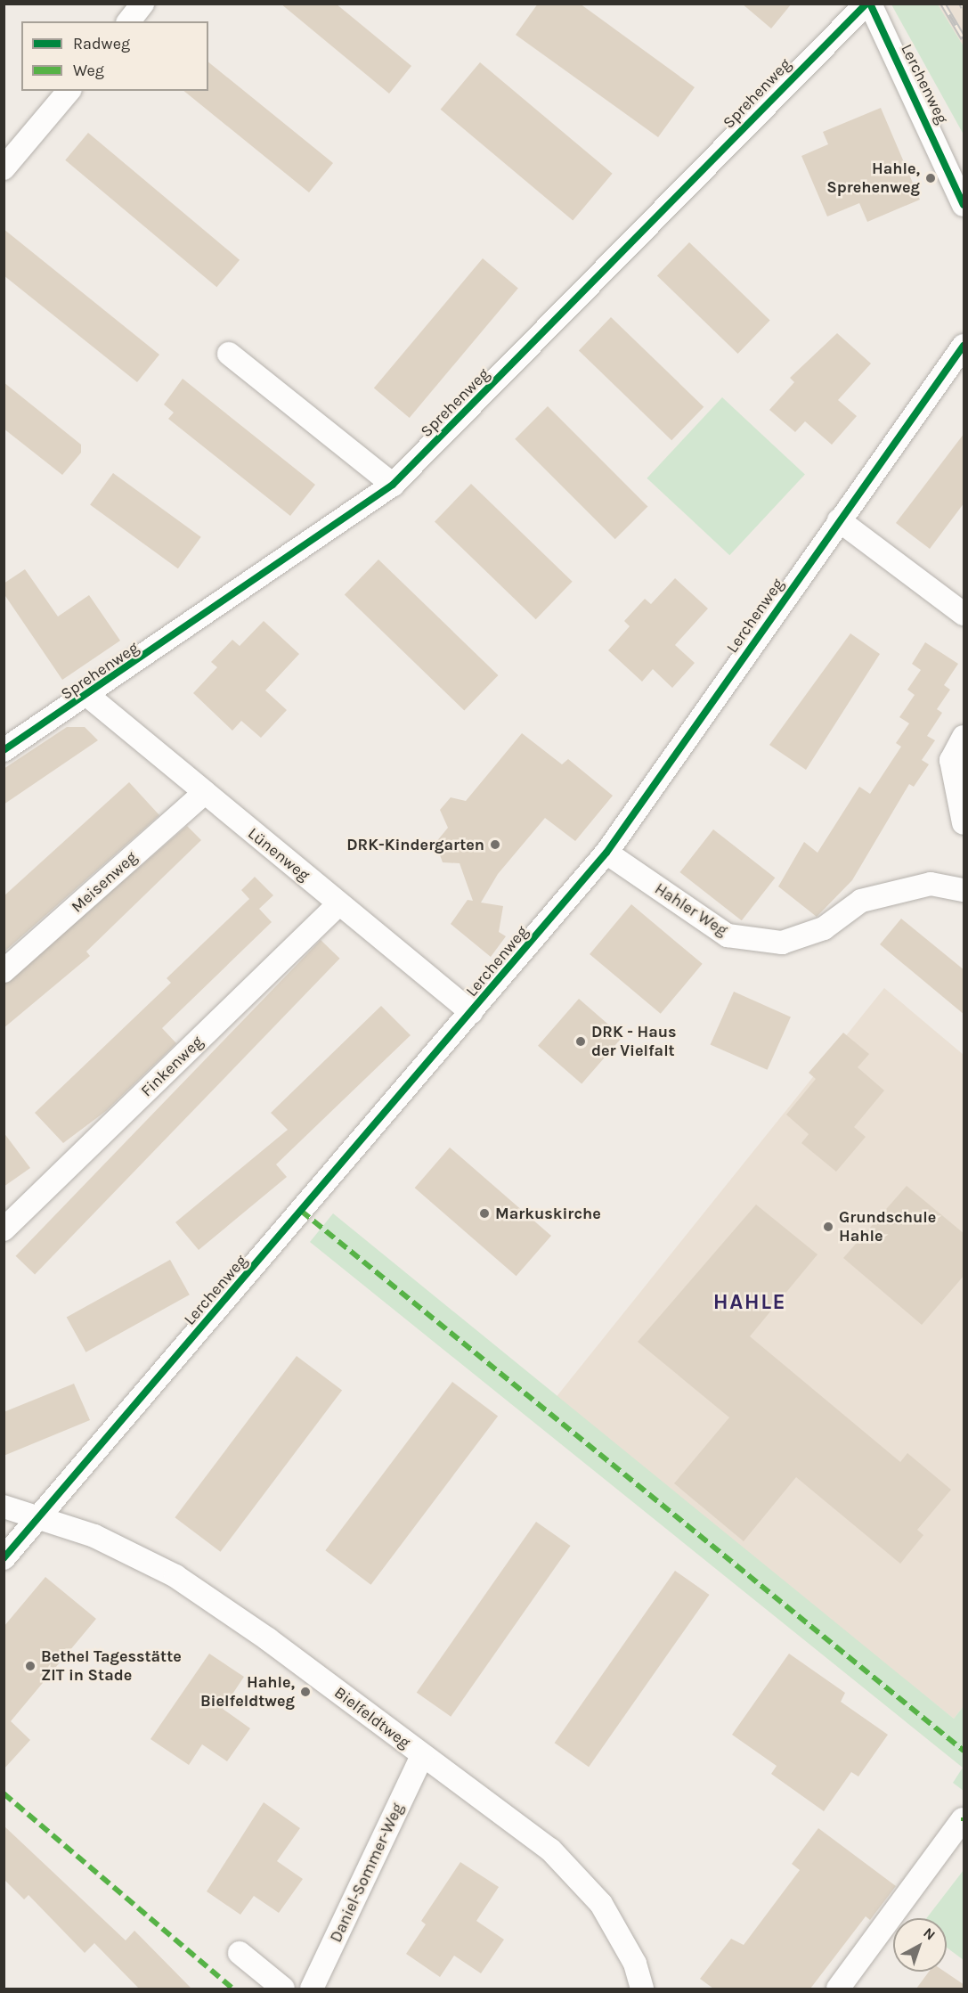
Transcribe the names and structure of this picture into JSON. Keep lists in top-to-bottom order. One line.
{"streets":{"street":["Lerchenweg","Sprehenweg","Lünenweg","Meisenweg","Hahler Weg","Finkenweg","Bielfeldtweg","Daniel-Sommer-Weg"]},"crossings":[["Lerchenweg","Lünenweg"],["Lerchenweg","Hahler Weg"],["Lerchenweg","Bielfeldtweg"],["Sprehenweg","Lünenweg"],["Lünenweg","Meisenweg"],["Lünenweg","Finkenweg"],["Bielfeldtweg","Daniel-Sommer-Weg"]],"districts":["HAHLE"],"places":["Hahle, Sprehenweg","DRK-Kindergarten","DRK - Haus der Vielfalt","Markuskirche","Grundschule Hahle","Bethel Tagesstätte ZIT in Stade","Hahle, Bielfeldtweg"],"legend":["Radweg","Weg"],"north":"top right"}
